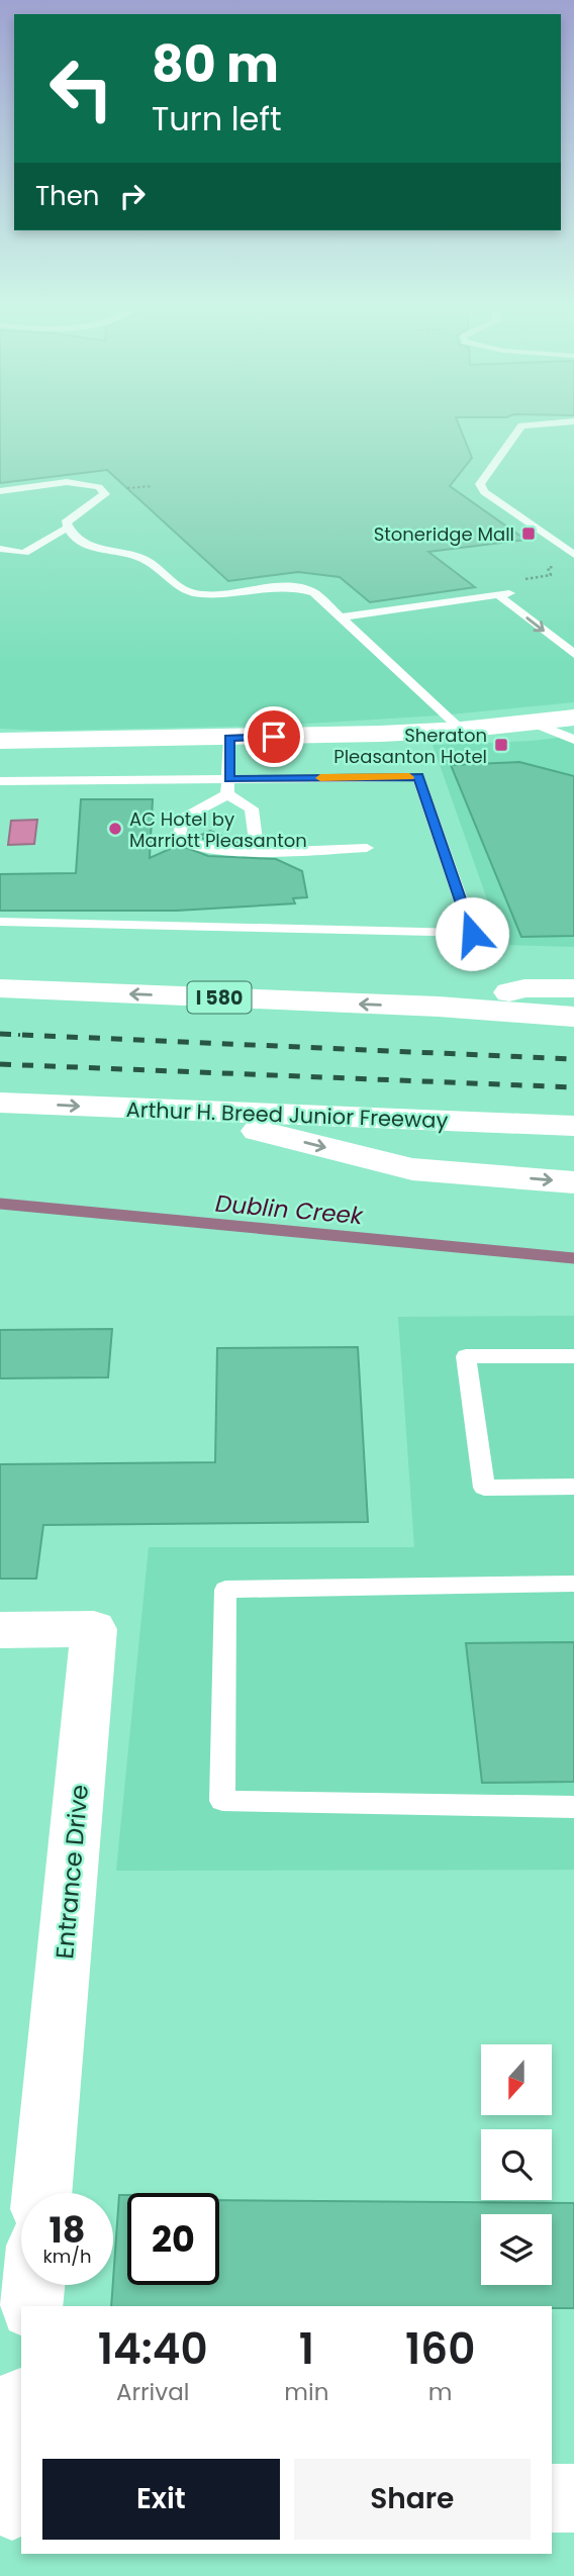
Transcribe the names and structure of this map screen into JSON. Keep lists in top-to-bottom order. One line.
{"streets":{"main road":["I 580","Arthur H. Breed Junior Freeway","Entrance Drive"]},"water":["Dublin Creek"],"places":{"transit":["Stoneridge Mall","Sheraton Pleasanton Hotel"],"other":["AC Hotel by Marriott Pleasanton"]},"north":"bottom","page":{"turn":["80 m","Turn left"],"then":"Then","speed":"18 km/h","limit":"20","eta":["14:40","Arrival","1","min","160","m"],"buttons":["Exit","Share"]}}
